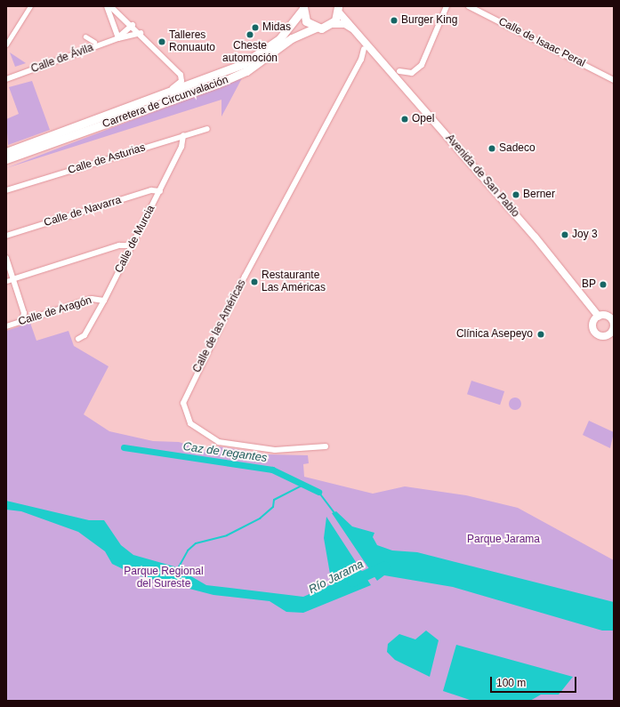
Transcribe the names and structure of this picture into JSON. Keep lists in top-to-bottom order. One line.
{"streets":{"main road":["Carretera de Circunvalación"],"street":["Calle de Isaac Peral","Calle de Ávila","Calle de Asturias","Avenida de San Pablo","Calle de Navarra","Calle de Murcia","Calle de Aragón","Calle de las Américas"]},"crossings":[["Carretera de Circunvalación","Avenida de San Pablo"],["Calle de Asturias","Calle de Murcia"],["Calle de Navarra","Calle de Murcia"],["Calle de Murcia","Calle de Aragón"]],"water":["Caz de regantes","Río Jarama"],"parks":["Parque Jarama","Parque Regional del Sureste"],"places":["Burger King","Midas","Cheste automoción","Talleres Ronuauto","Opel","Sadeco","Berner","Joy 3","Restaurante Las Américas","BP","Clínica Asepeyo"],"scale_bar":"100 m"}
